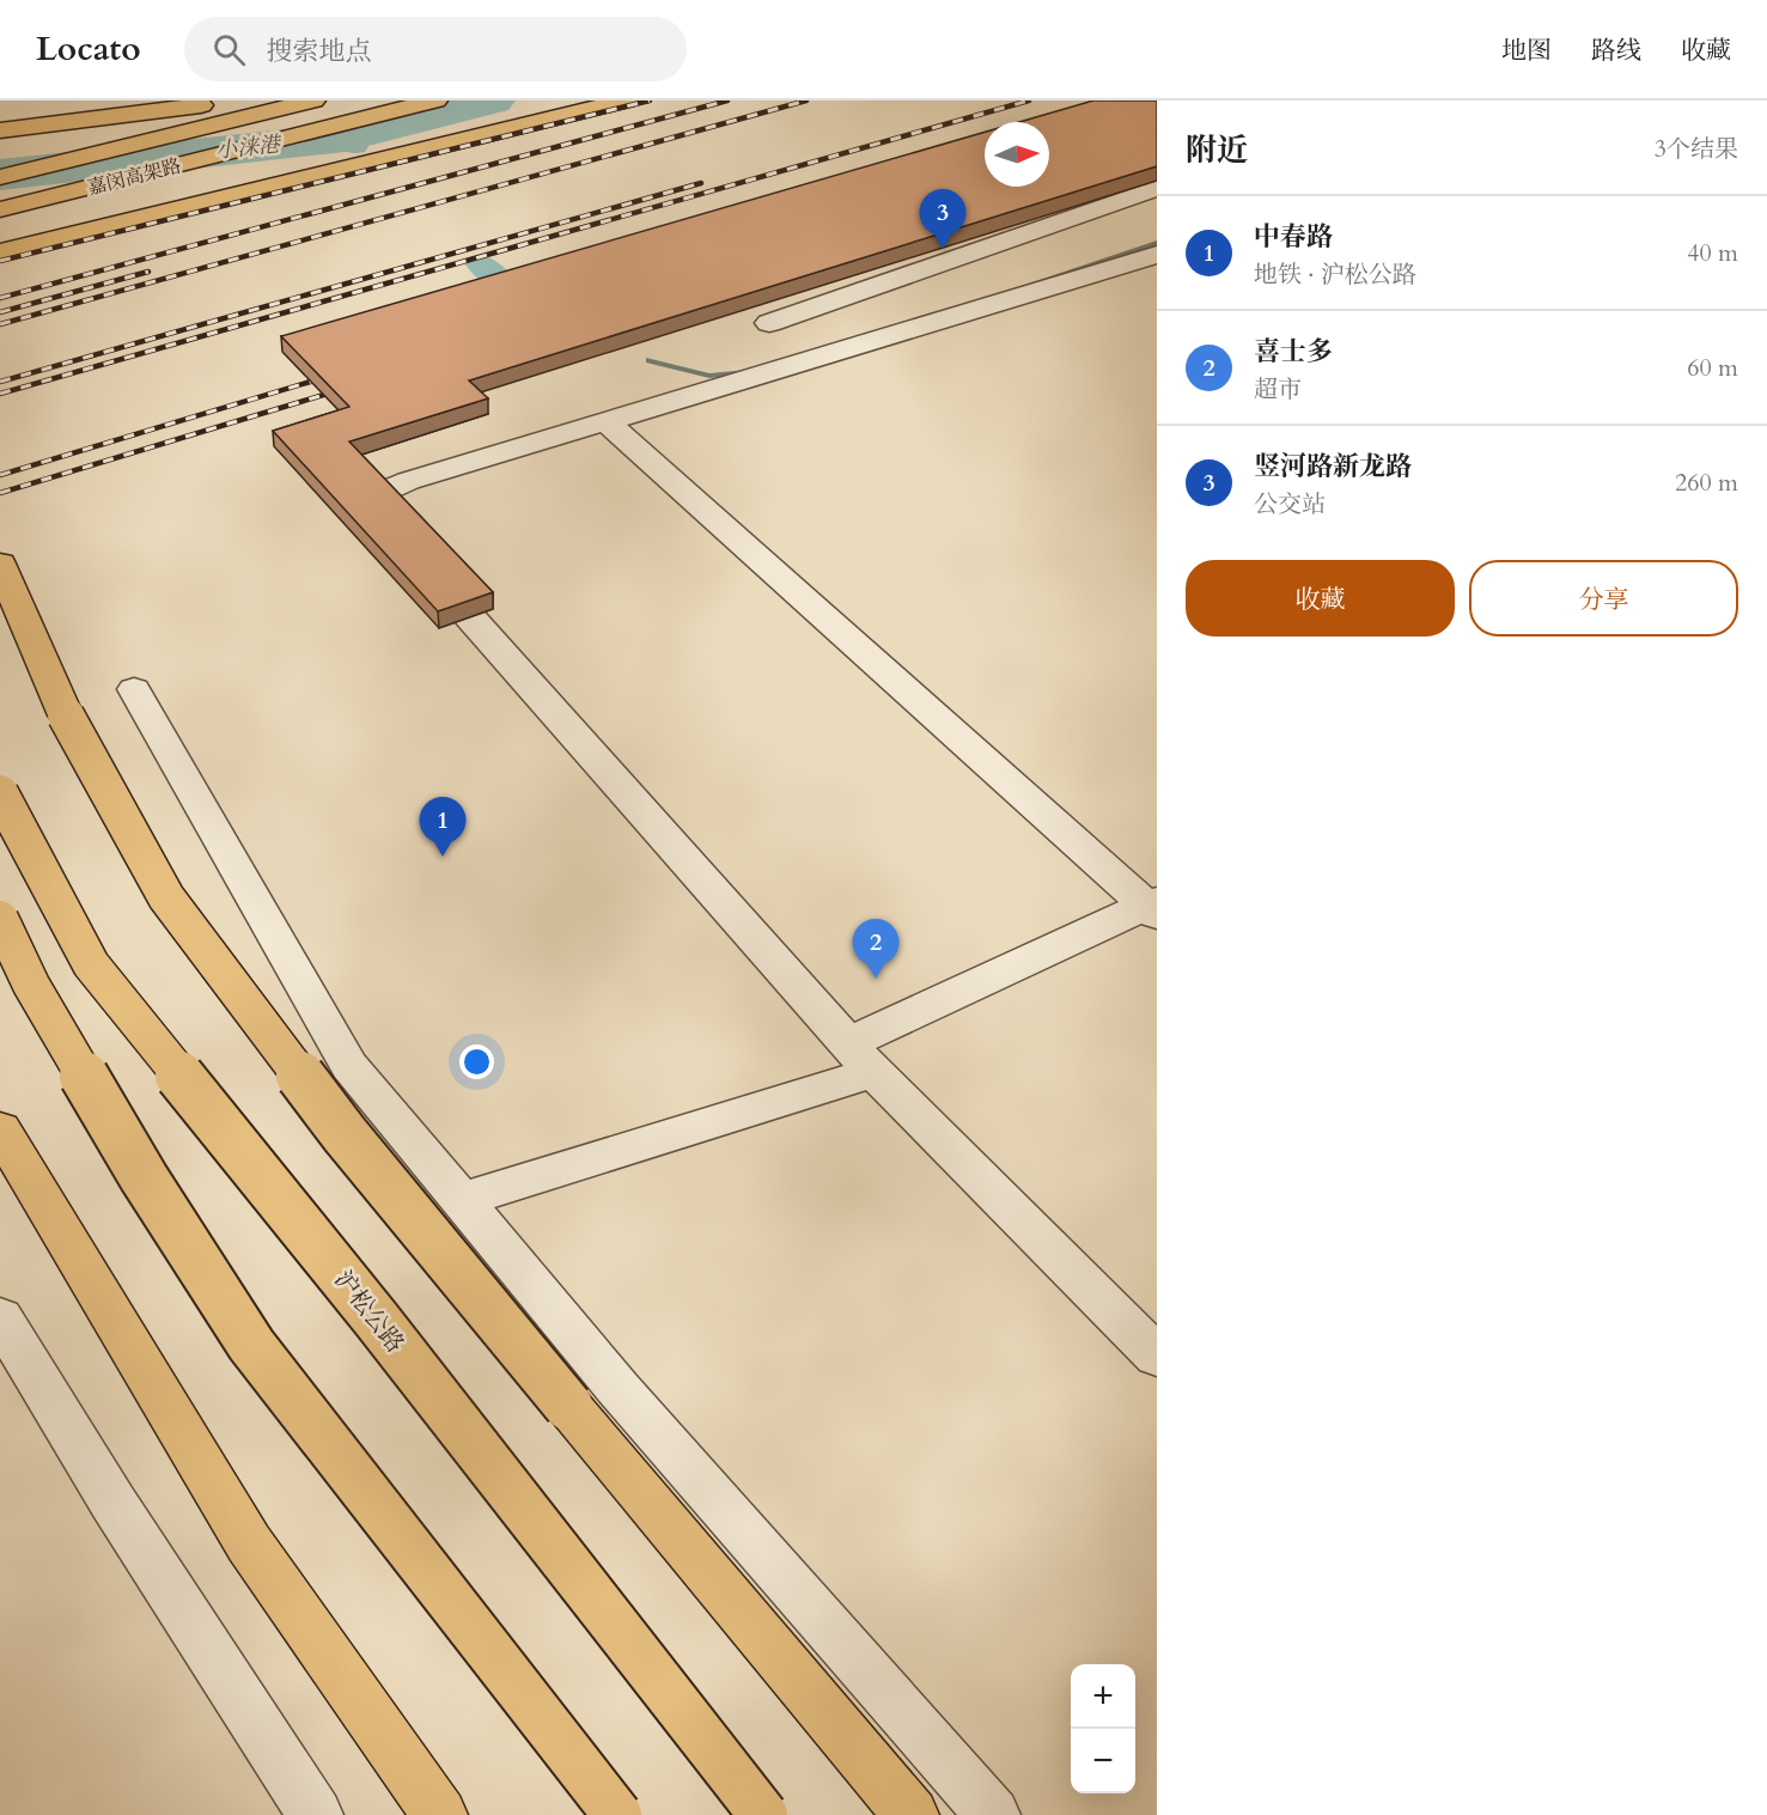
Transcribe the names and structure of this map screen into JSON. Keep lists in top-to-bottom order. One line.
{"streets":{"main road":["嘉闵高架路","沪松公路"]},"water":["小涞港"],"north":"right","page":{"header":"Locato","search":"搜索地点","nav":["地图","路线","收藏"],"heading":["附近","3个结果"],"pins":["3","1","2"],"list":[{"mark":"1","name":"中春路","note":"地铁 · 沪松公路","value":"40 m"},{"mark":"2","name":"喜士多","note":"超市","value":"60 m"},{"mark":"3","name":"竖河路新龙路","note":"公交站","value":"260 m"}],"buttons":["收藏","分享"],"map_buttons":["+","−"]}}
